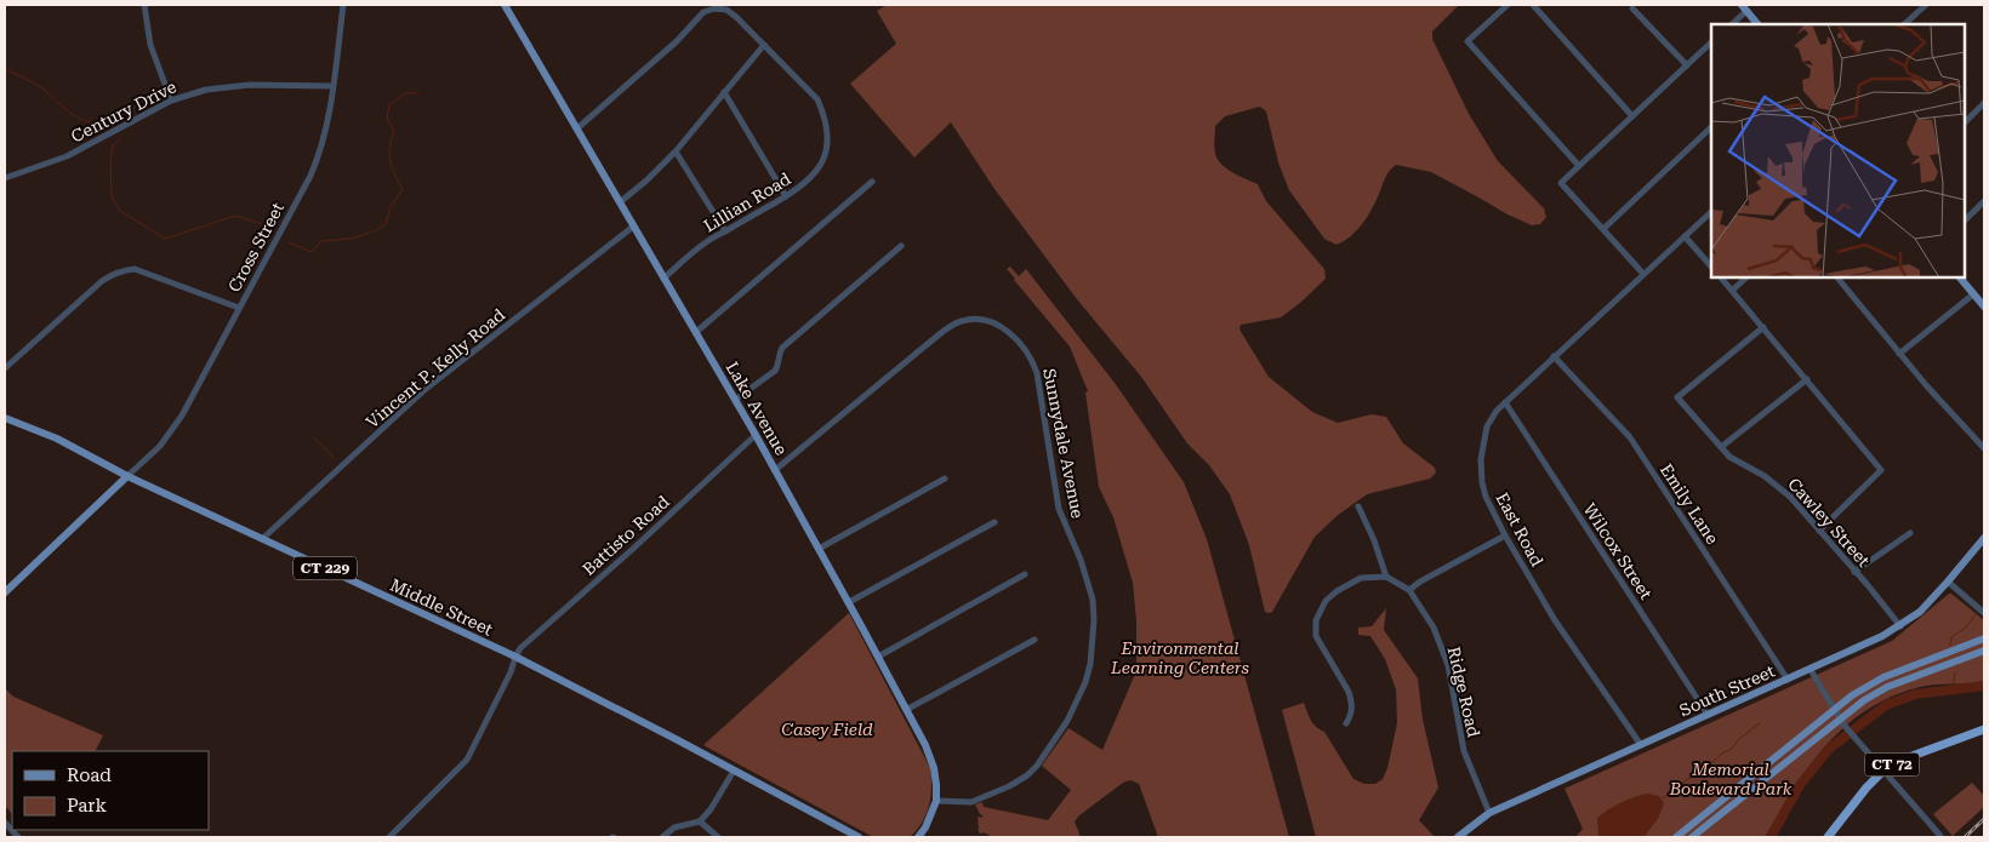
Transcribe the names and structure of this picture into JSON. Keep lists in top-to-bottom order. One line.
{"streets":{"highway":["CT 72"],"main road":["Lake Avenue","CT 229","Middle Street","South Street"],"street":["Century Drive","Lillian Road","Cross Street","Vincent P. Kelly Road","Sunnydale Avenue","Emily Lane","Cawley Street","East Road","Battisto Road","Wilcox Street","Ridge Road"]},"crossings":[["Century Drive","Cross Street"],["Lillian Road","Lake Avenue"],["Cross Street","Middle Street"],["Vincent P. Kelly Road","Lake Avenue"],["Vincent P. Kelly Road","Middle Street"],["Lake Avenue","Sunnydale Avenue"],["Lake Avenue","Battisto Road"],["Emily Lane","East Road"],["Emily Lane","South Street"],["Cawley Street","South Street"],["East Road","Wilcox Street"],["East Road","South Street"],["Battisto Road","Middle Street"],["Wilcox Street","South Street"],["South Street","Ridge Road"]],"parks":["Environmental Learning Centers","Casey Field","Memorial Boulevard Park"],"legend":["Road","Park"]}
